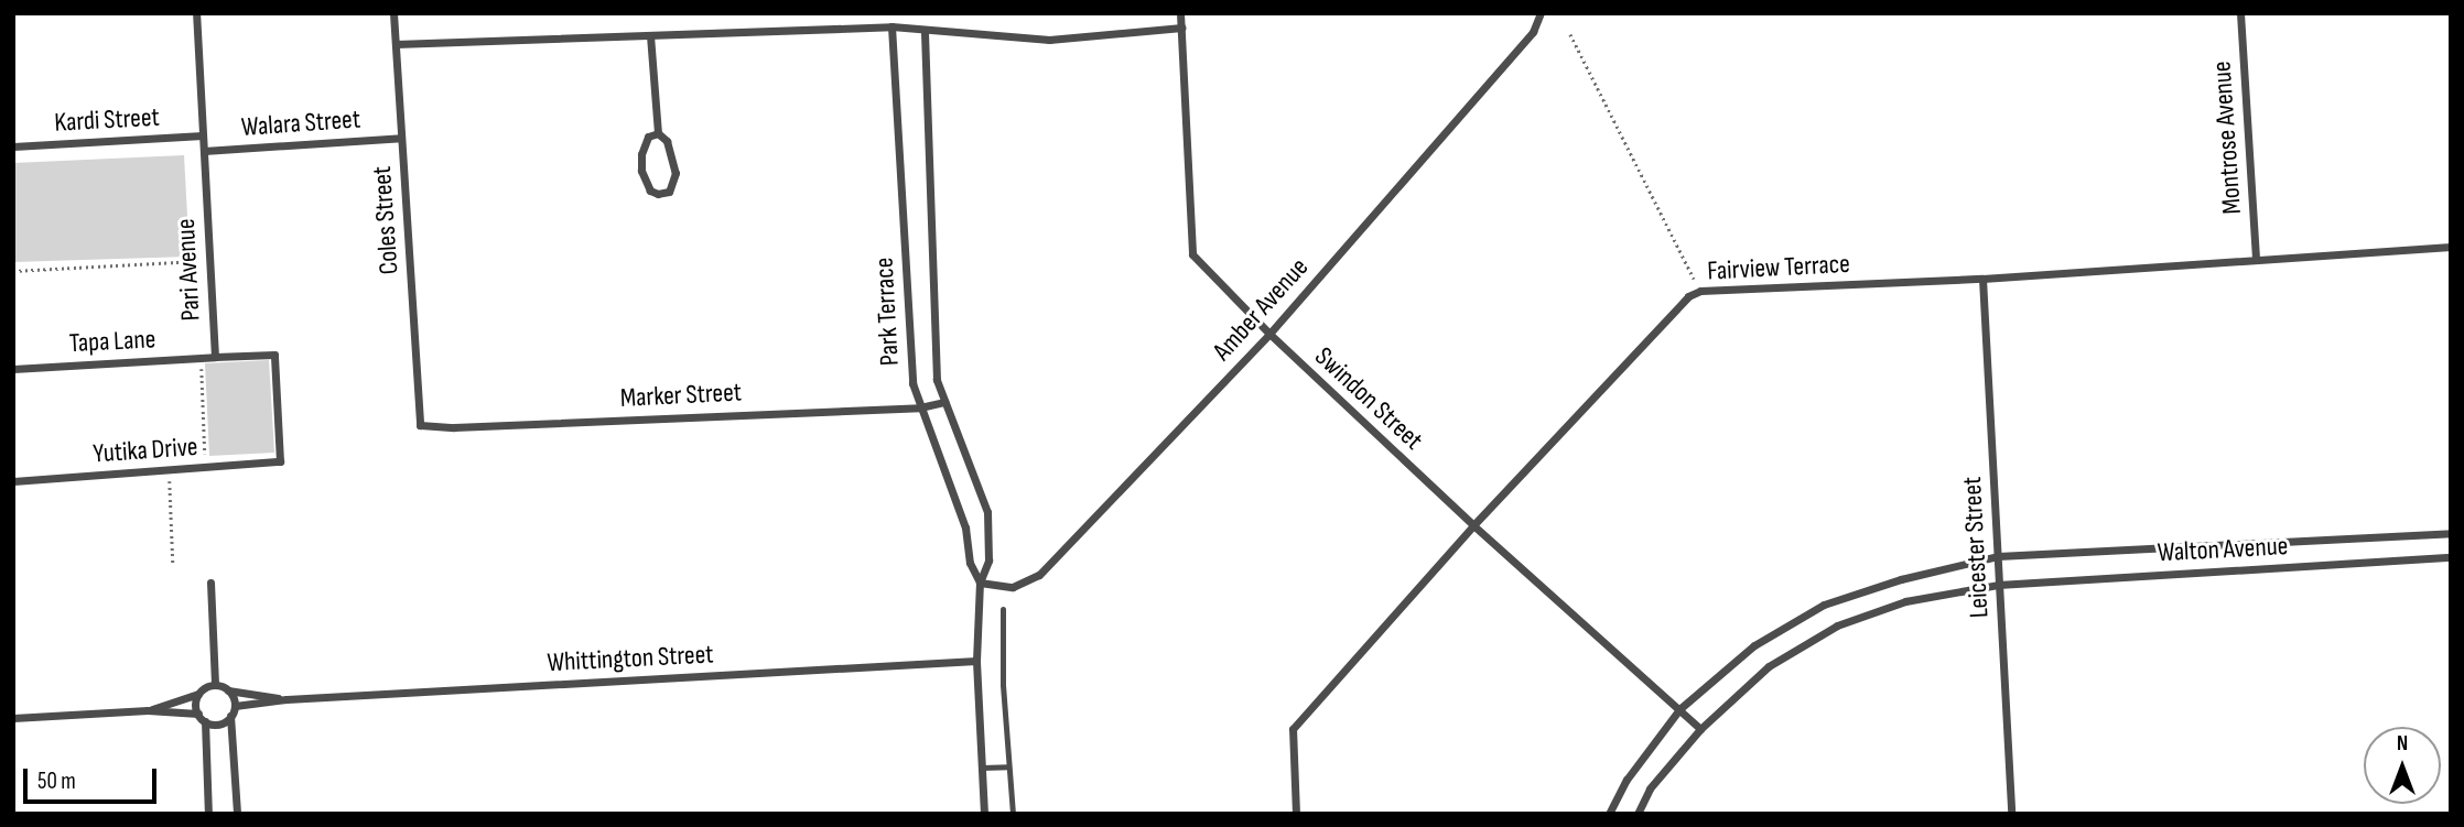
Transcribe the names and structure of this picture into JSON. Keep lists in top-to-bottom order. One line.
{"streets":{"street":["Kardi Street","Walara Street","Montrose Avenue","Coles Street","Fairview Terrace","Pari Avenue","Amber Avenue","Park Terrace","Tapa Lane","Marker Street","Swindon Street","Yutika Drive","Leicester Street","Walton Avenue","Whittington Street"]},"crossings":[["Kardi Street","Pari Avenue"],["Walara Street","Coles Street"],["Walara Street","Pari Avenue"],["Montrose Avenue","Fairview Terrace"],["Coles Street","Marker Street"],["Fairview Terrace","Swindon Street"],["Fairview Terrace","Leicester Street"],["Pari Avenue","Tapa Lane"],["Pari Avenue","Yutika Drive"],["Amber Avenue","Park Terrace"],["Amber Avenue","Swindon Street"],["Park Terrace","Marker Street"],["Park Terrace","Whittington Street"],["Swindon Street","Walton Avenue"],["Leicester Street","Walton Avenue"]],"scale_bar":"50 m","north":"top"}
